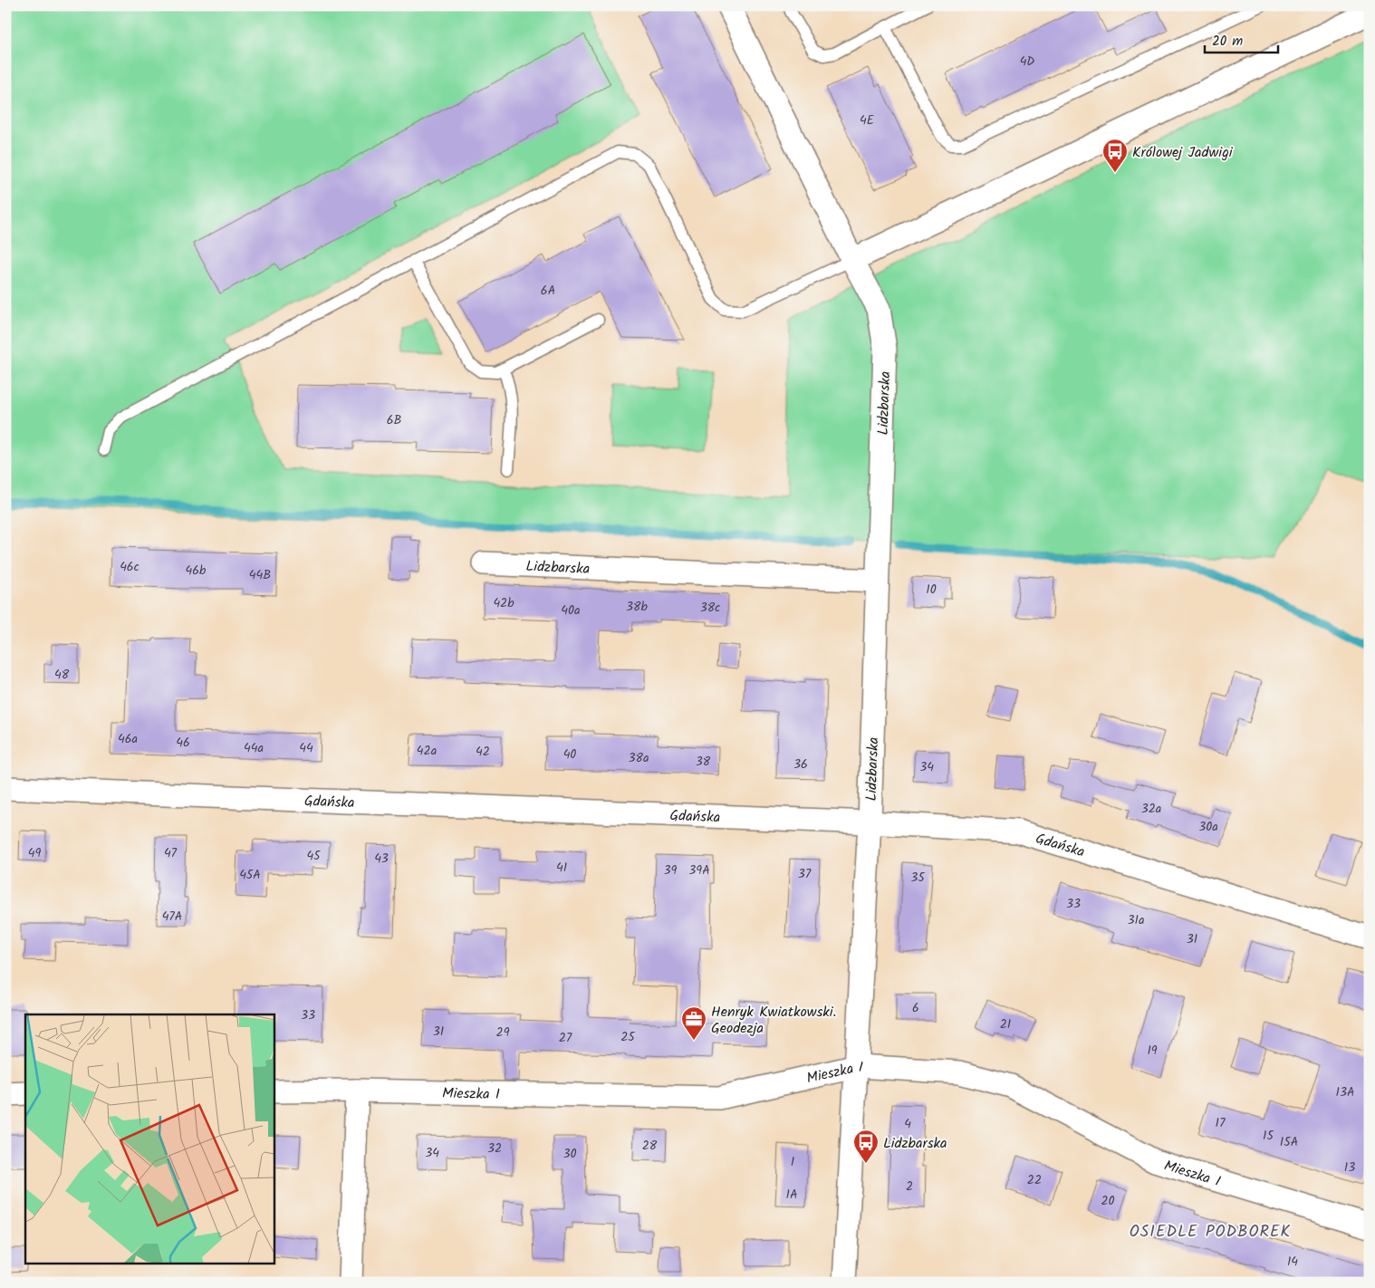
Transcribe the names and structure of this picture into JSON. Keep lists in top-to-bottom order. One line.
{"streets":{"street":["Lidzbarska","Gdańska","Mieszka I"]},"crossings":[["Lidzbarska","Gdańska"],["Lidzbarska","Mieszka I"]],"districts":["OSIEDLE PODBOREK"],"places":{"bus stop":["Królowej Jadwigi","Lidzbarska"],"office":["Henryk Kwiatkowski. Geodezja"]},"house_numbers":["4D","4E","6A","6B","46c","46b","44B","10","42b","38b","38c","40a","48","46a","46","44a","44","42a","42","40","38a","38","36","34","32a","30a","49","47","45","43","41","39","39A","37","45A","35","33","47A","31a","31","6","33","21","31","29","25","27","19","13A","17","4","15","15A","28","32","34","30","1","13","22","2","1A","20","14"],"scale_bar":"20 m"}
